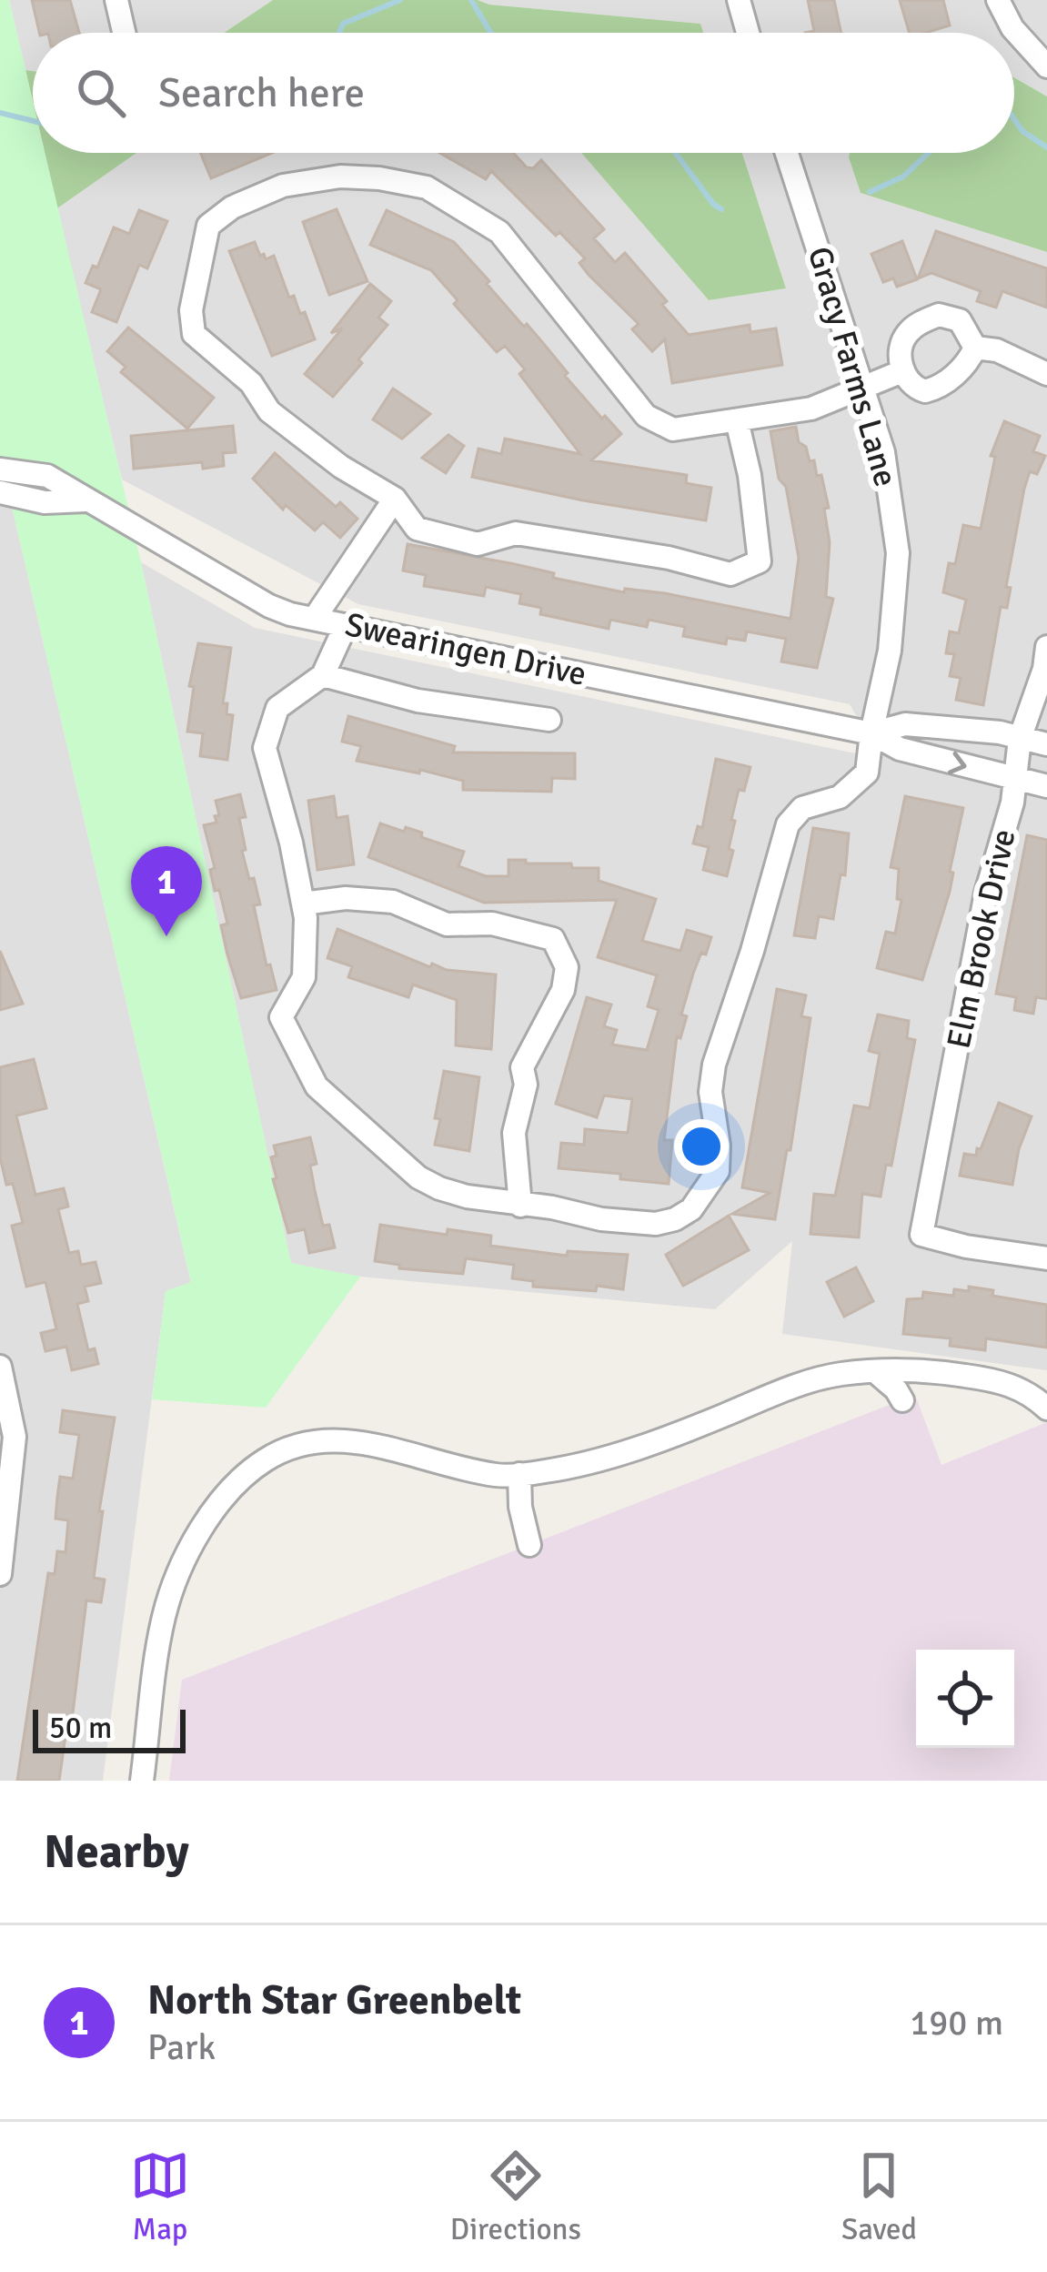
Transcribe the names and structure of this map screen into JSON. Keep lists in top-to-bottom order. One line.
{"streets":{"street":["Gracy Farms Lane","Swearingen Drive","Elm Brook Drive"]},"crossings":[["Gracy Farms Lane","Swearingen Drive"],["Swearingen Drive","Elm Brook Drive"]],"scale_bar":"50 m","page":{"search":"Search here","pins":"1","scale":"50 m","heading":"Nearby","list":[{"mark":"1","name":"North Star Greenbelt","note":"Park","value":"190 m"}],"nav":["Map","Directions","Saved"]}}
